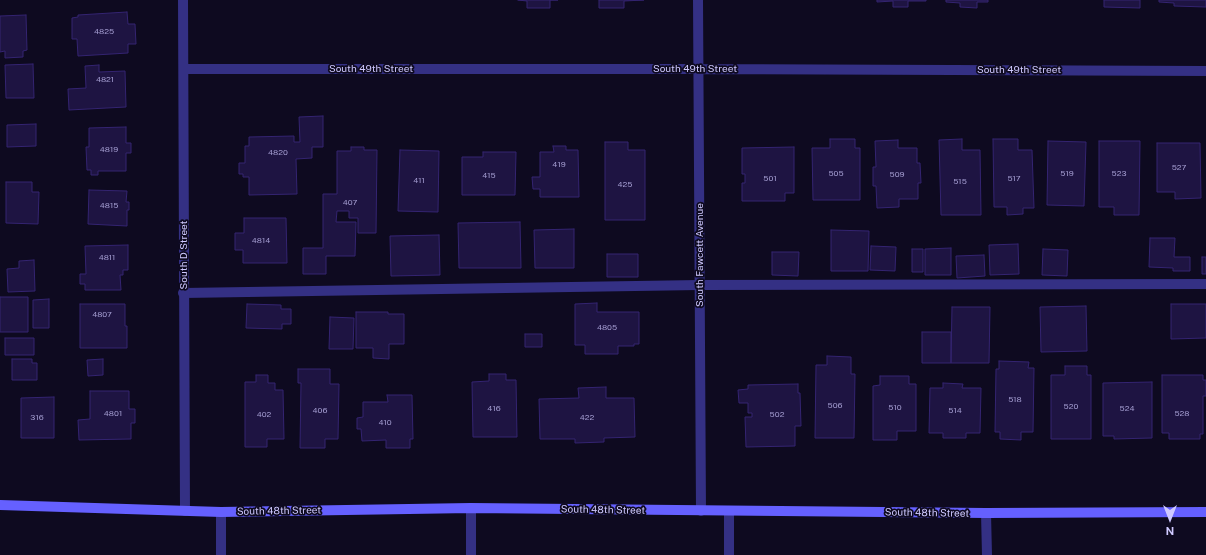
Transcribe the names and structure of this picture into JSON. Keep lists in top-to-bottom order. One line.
{"streets":{"main road":["South 48th Street"],"street":["South 49th Street","South D Street","South Fawcett Avenue"]},"crossings":[["South 49th Street","South D Street"],["South 49th Street","South Fawcett Avenue"],["South D Street","South 48th Street"],["South Fawcett Avenue","South 48th Street"]],"house_numbers":["4825","4821","4819","4820","419","527","505","519","523","509","415","501","517","411","515","425","407","4815","4814","4811","4807","4805","518","506","520","510","416","524","406","514","4801","528","402","502","316","422","410"],"north":"bottom"}
